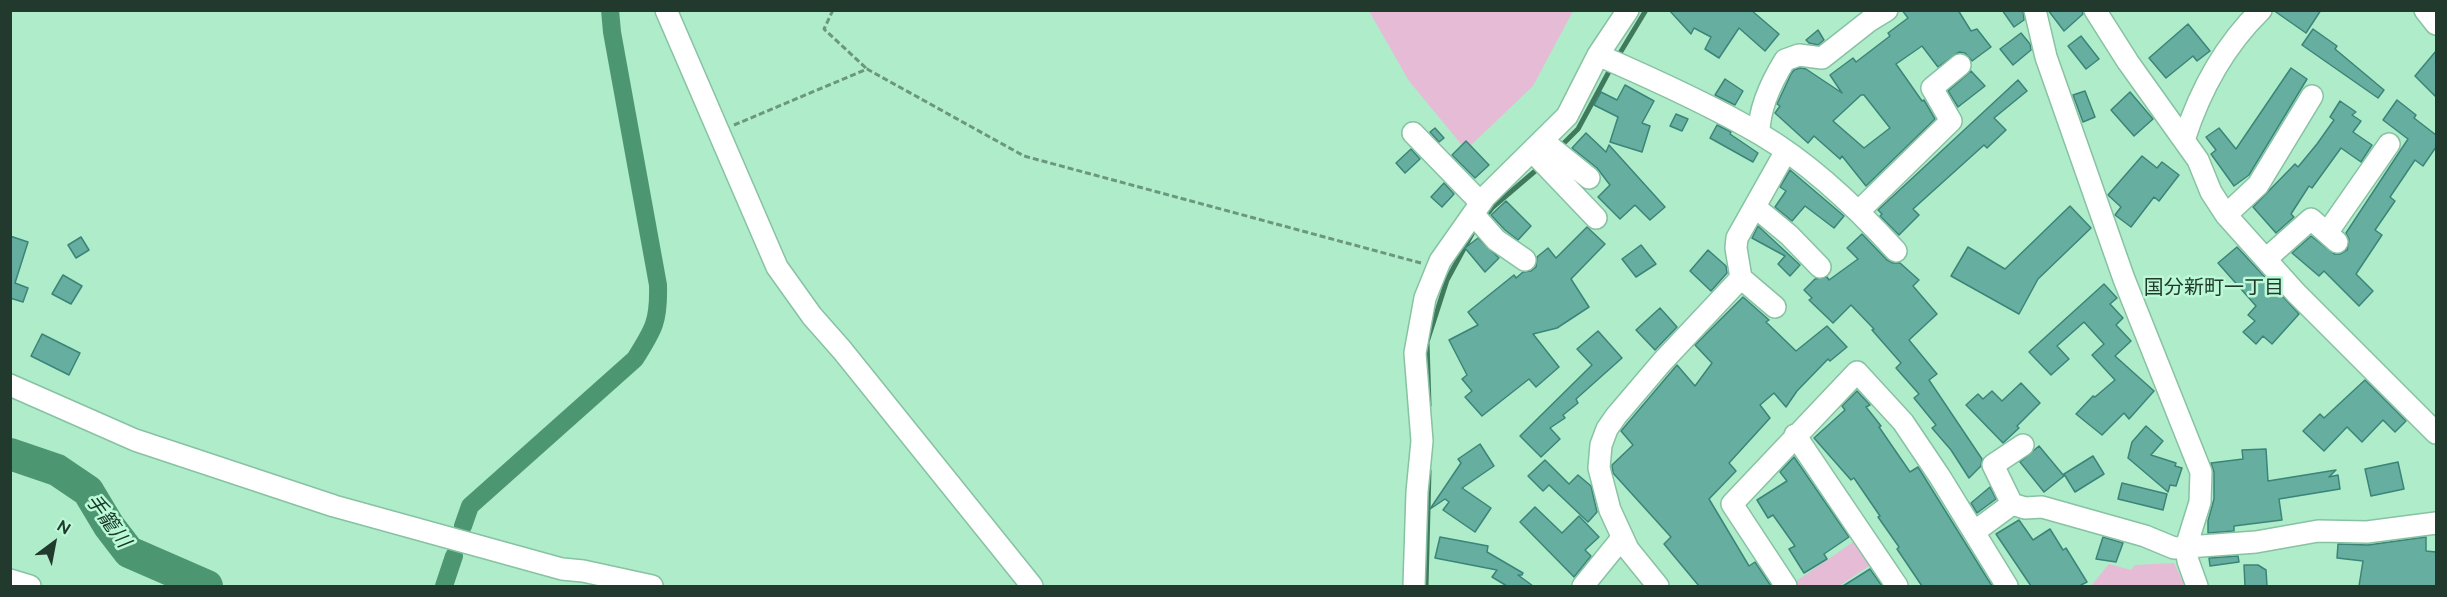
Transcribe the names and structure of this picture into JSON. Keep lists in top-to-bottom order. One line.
{"districts":["国分新町一丁目"],"water":["手籠川"],"north":"top right"}
